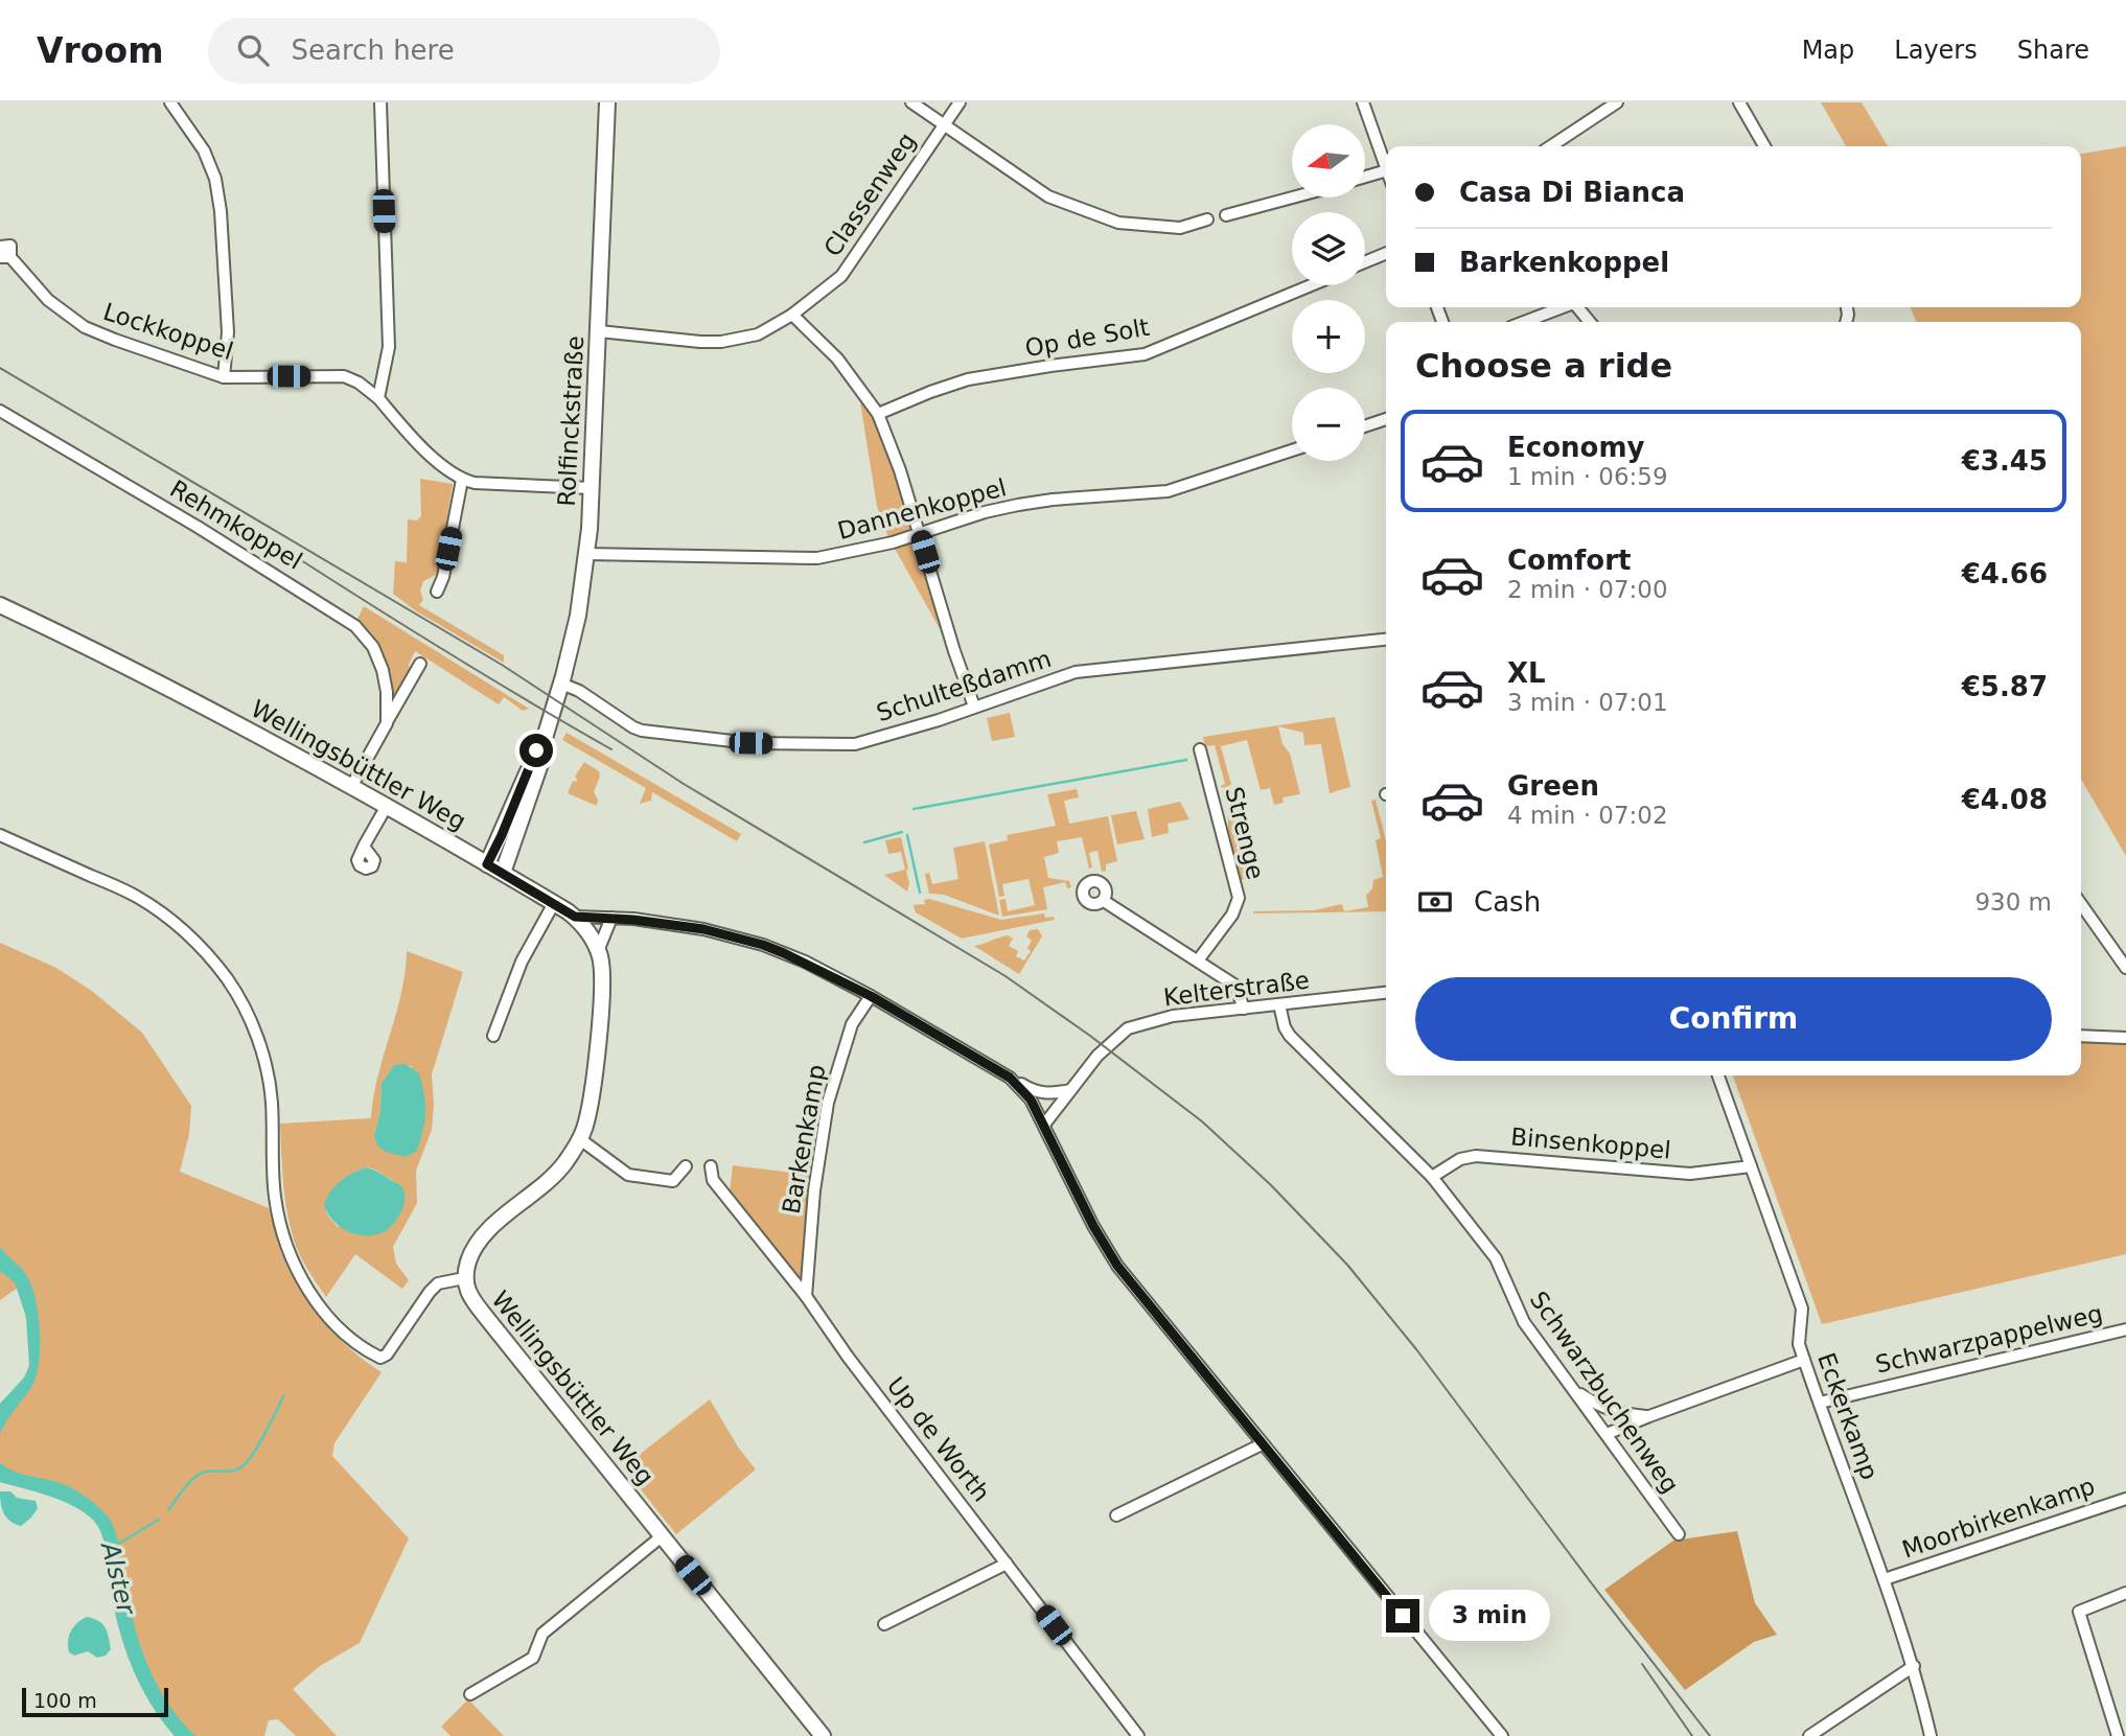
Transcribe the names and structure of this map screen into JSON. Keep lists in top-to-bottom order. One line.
{"streets":{"main road":["Rolfinckstraße","Wellingsbüttler Weg"],"street":["Classenweg","Lockkoppel","Op de Solt","Dannenkoppel","Rehmkoppel","Schulteßdamm","Strenge","Kelterstraße","Barkenkamp","Binsenkoppel","Schwarzpappelweg","Schwarzbuchenweg","Eckerkamp","Up de Worth","Moorbirkenkamp"]},"crossings":[["Classenweg","Rolfinckstraße"],["Rolfinckstraße","Dannenkoppel"],["Rolfinckstraße","Schulteßdamm"],["Rolfinckstraße","Wellingsbüttler Weg"],["Kelterstraße","Schwarzbuchenweg"],["Barkenkamp","Up de Worth"],["Binsenkoppel","Schwarzbuchenweg"],["Binsenkoppel","Eckerkamp"],["Schwarzpappelweg","Eckerkamp"],["Eckerkamp","Moorbirkenkamp"]],"water":["Alster"],"scale_bar":"100 m","north":"left","page":{"header":"Vroom","search":"Search here","nav":["Map","Layers","Share"],"map_buttons":["+","−"],"banner":["Casa Di Bianca","Barkenkoppel"],"heading":"Choose a ride","list":[{"name":"Economy","note":"1 min · 06:59","value":"€3.45"},{"name":"Comfort","note":"2 min · 07:00","value":"€4.66"},{"name":"XL","note":"3 min · 07:01","value":"€5.87"},{"name":"Green","note":"4 min · 07:02","value":"€4.08"}],"pay":["Cash","930 m"],"buttons":"Confirm","bubble":"3 min","scale":"100 m"}}
